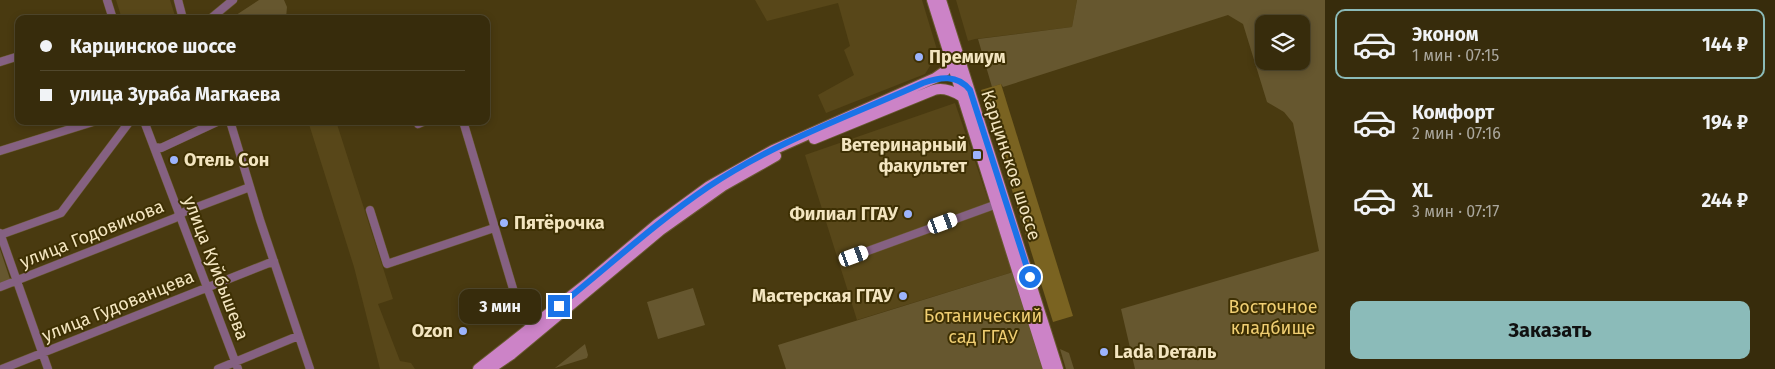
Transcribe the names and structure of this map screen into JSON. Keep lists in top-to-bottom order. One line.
{"streets":{"main road":["Карцинское шоссе"],"street":["улица Годовикова","улица Куйбышева","улица Гудованцева"]},"crossings":[["улица Годовикова","улица Куйбышева"],["улица Куйбышева","улица Гудованцева"]],"parks":["Восточное кладбище","Ботанический сад ГГАУ"],"places":{"other":["Премиум","Отель Сон","Филиал ГГАУ","Пятёрочка","Мастерская ГГАУ","Ozon","Lada Dеталь"],"transit":["Ветеринарный факультет"]},"page":{"list":[{"name":"Эконом","note":"1 мин · 07:15","value":"144 ₽"},{"name":"Комфорт","note":"2 мин · 07:16","value":"194 ₽"},{"name":"XL","note":"3 мин · 07:17","value":"244 ₽"}],"banner":["Карцинское шоссе","улица Зураба Магкаева"],"bubble":"3 мин","buttons":"Заказать"}}
